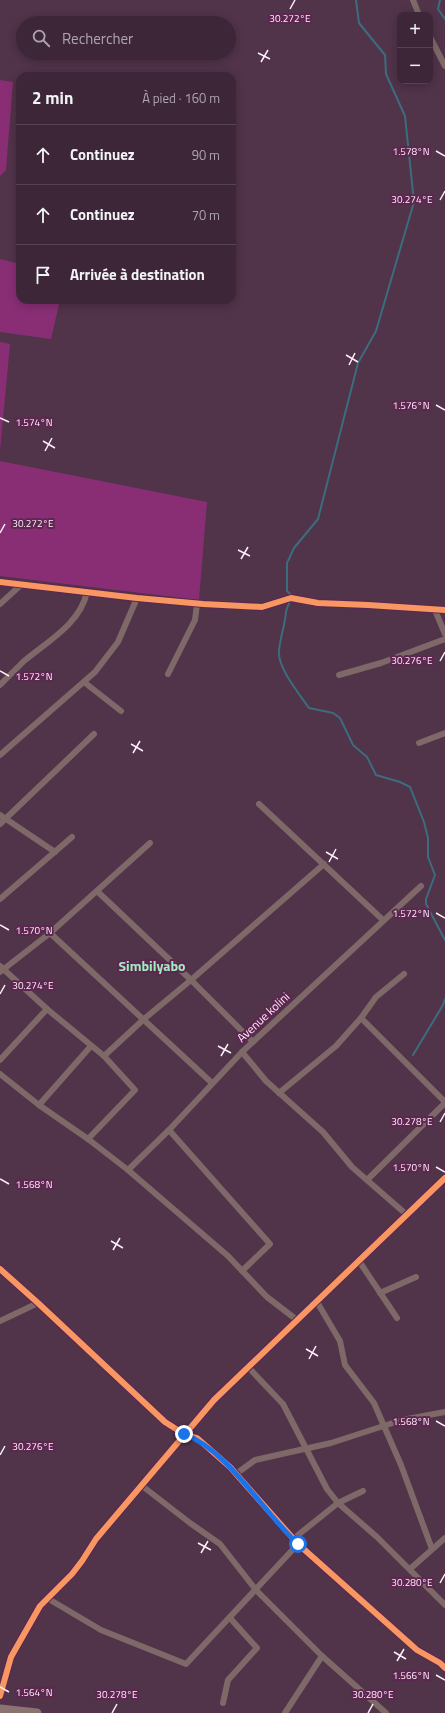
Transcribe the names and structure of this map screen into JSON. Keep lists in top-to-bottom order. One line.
{"streets":{"street":["Avenue kolini"]},"districts":["Simbilyabo"],"page":{"map_buttons":["+","−"],"search":"Rechercher","heading":["2 min","À pied · 160 m"],"list":[["Continuez","90 m"],["Continuez","70 m"],"Arrivée à destination"]},"coordinates":["30.272°E","1.578°N","30.274°E","1.576°N","1.574°N","30.276°E","1.572°N","1.570°N","30.278°E","1.568°N","30.280°E","1.566°N","1.564°N"]}
